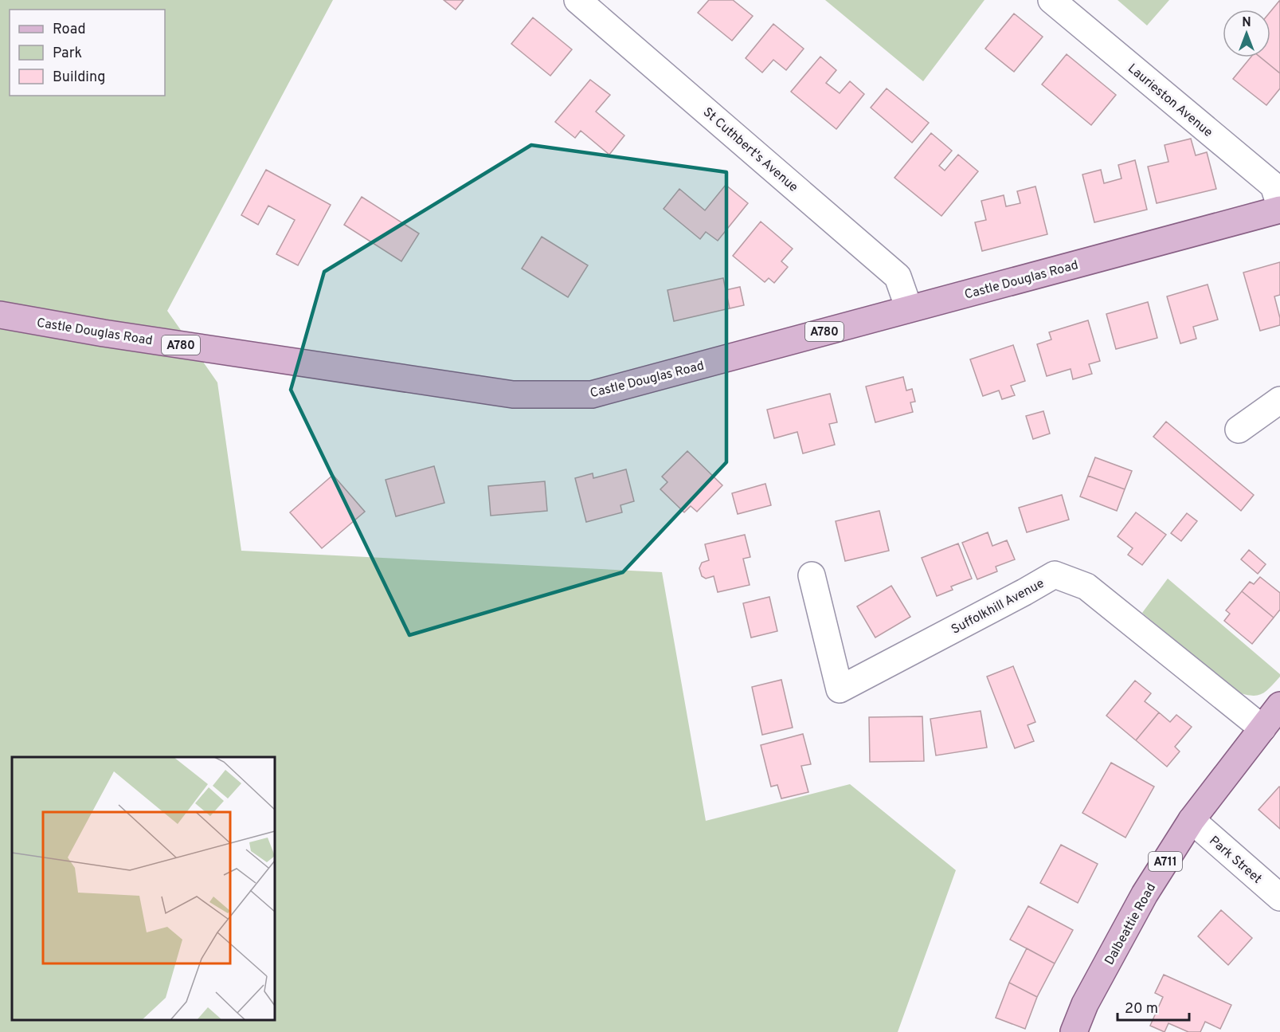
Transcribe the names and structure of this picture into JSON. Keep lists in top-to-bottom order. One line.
{"streets":{"main road":["Castle Douglas Road","A780","A711","Dalbeattie Road"],"street":["Laurieston Avenue","St Cuthbert's Avenue","Suffolkhill Avenue","Park Street"]},"crossings":[["St Cuthbert's Avenue","Castle Douglas Road"],["Suffolkhill Avenue","Dalbeattie Road"],["Park Street","Dalbeattie Road"]],"legend":["Road","Park","Building"],"scale_bar":"20 m","north":"top"}
